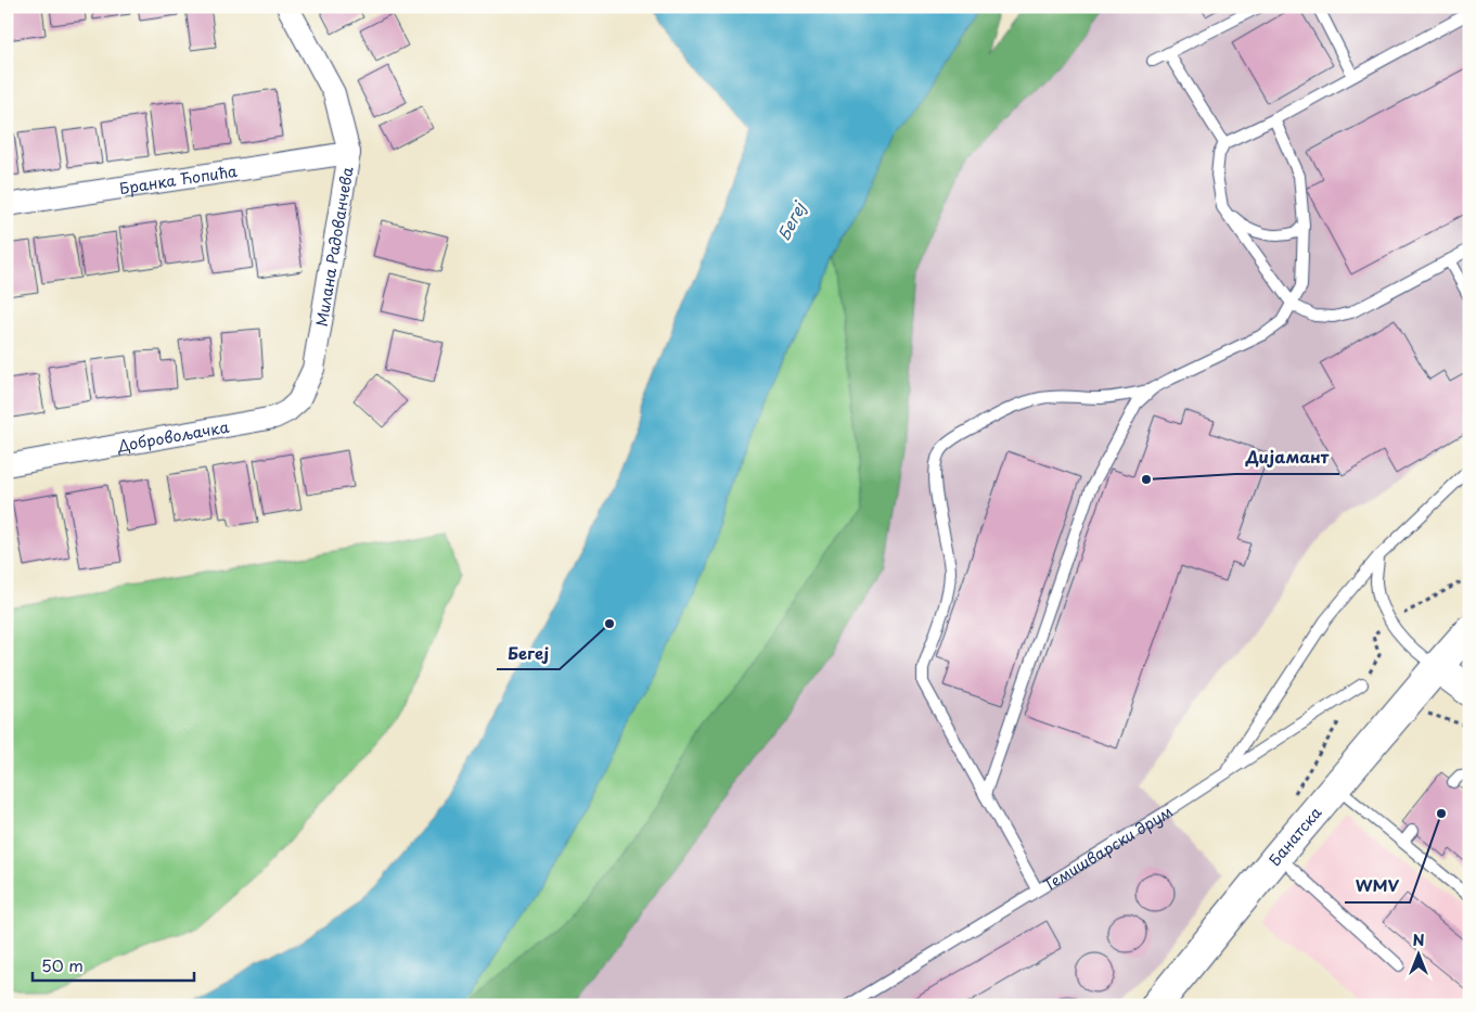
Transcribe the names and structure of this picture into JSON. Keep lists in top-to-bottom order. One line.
{"streets":{"main road":["Банатска"],"street":["Бранка Ћопића","Милана Радованчева","Добровољачка"],"lane":["Темишварски друм"]},"crossings":[["Бранка Ћопића","Милана Радованчева"],["Милана Радованчева","Добровољачка"]],"water":["Бегеј"],"places":["Дијамант","Бегеј","WMV"],"scale_bar":"50 m","north":"top"}
